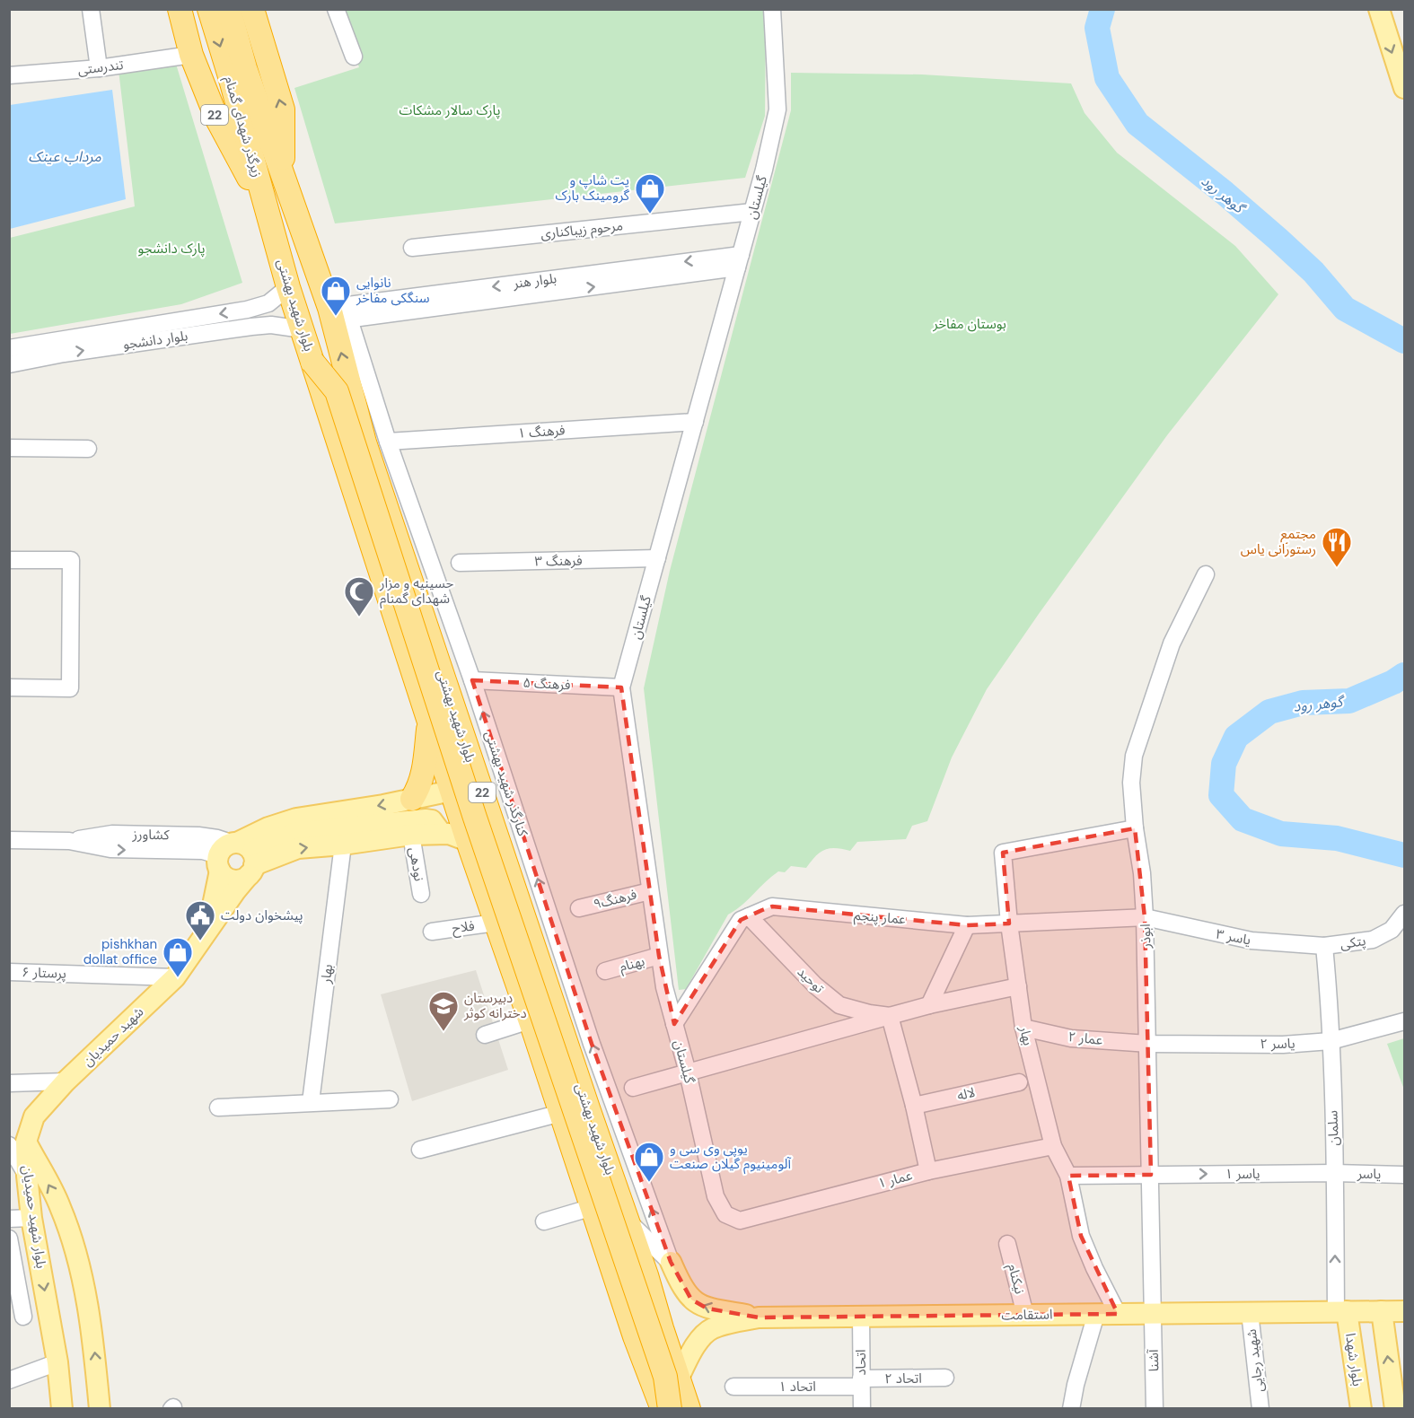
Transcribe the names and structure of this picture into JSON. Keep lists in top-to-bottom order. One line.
{"streets":{"highway":["22","زیرگذر شهدای گمنام","بلوار شهید بهشتی"],"main road":["شهید حمیدیان","بلوار شهید حمیدیان","استقامت","بلوار شهدا"],"street":["تندرستی","گیلستان","مرحوم زیباکناری","بلوار هنر","بلوار دانشجو","فرهنگ ۱","فرهنگ ۳","فرهنگ ۵","کنارگذر شهید بهشتی","کشاورز","نودهی","فرهنگ۹","عمار پنجم","فلاح","ابوذر","یاسر ۳","پتکی","بهنام","پرستار ۶","بهار","توحید","عمار ۲","یاسر ۲","لاله","سلمان","یاسر ۱","یاسر","عمار ۱","نیکنام","آشنا","شهید رجایی","اتحاد","اتحاد ۲","اتحاد ۱"]},"crossings":[["تندرستی","22"],["22","زیرگذر شهدای گمنام"],["22","بلوار شهید بهشتی"],["زیرگذر شهدای گمنام","بلوار شهید بهشتی"],["گیلستان","مرحوم زیباکناری"],["گیلستان","بلوار هنر"],["گیلستان","فرهنگ ۱"],["گیلستان","فرهنگ ۳"],["گیلستان","فرهنگ ۵"],["گیلستان","فرهنگ۹"],["گیلستان","عمار پنجم"],["گیلستان","بهنام"],["گیلستان","عمار ۱"],["بلوار هنر","بلوار شهید بهشتی"],["بلوار هنر","کنارگذر شهید بهشتی"],["بلوار شهید بهشتی","بلوار دانشجو"],["بلوار شهید بهشتی","کنارگذر شهید بهشتی"],["بلوار شهید بهشتی","فلاح"],["بلوار شهید بهشتی","شهید حمیدیان"],["بلوار شهید بهشتی","استقامت"],["فرهنگ ۱","کنارگذر شهید بهشتی"],["فرهنگ ۵","کنارگذر شهید بهشتی"],["کشاورز","شهید حمیدیان"],["عمار پنجم","ابوذر"],["عمار پنجم","یاسر ۳"],["عمار پنجم","بهار"],["عمار پنجم","توحید"],["ابوذر","یاسر ۳"],["ابوذر","بهار"],["ابوذر","عمار ۲"],["ابوذر","یاسر ۲"],["ابوذر","یاسر ۱"],["ابوذر","استقامت"],["ابوذر","آشنا"],["یاسر ۳","پتکی"],["یاسر ۳","سلمان"],["پتکی","سلمان"],["پرستار ۶","شهید حمیدیان"],["بهار","توحید"],["بهار","عمار ۲"],["بهار","عمار ۱"],["بهار","استقامت"],["شهید حمیدیان","بلوار شهید حمیدیان"],["عمار ۲","یاسر ۲"],["یاسر ۲","سلمان"],["سلمان","یاسر ۱"],["سلمان","یاسر"],["سلمان","استقامت"],["سلمان","بلوار شهدا"],["یاسر ۱","یاسر"],["نیکنام","استقامت"],["استقامت","بلوار شهدا"],["استقامت","آشنا"],["استقامت","شهید رجایی"],["استقامت","اتحاد"],["اتحاد","اتحاد ۲"],["اتحاد","اتحاد ۱"],["اتحاد ۲","اتحاد ۱"]],"one_way":["کنارگذر شهید بهشتی","سلمان","یاسر ۱"],"water":["مرداب عینک","گوهر رود"],"parks":["پارک سالار مشکات","پارک دانشجو","بوستان مفاخر"],"places":{"shop":["پت شاپ و گرومینک بارک","نانوایی سنگکی مفاخر","pishkhan dollat office","یوپی وی سی و آلومینیوم گیلان صنعت"],"restaurant":["مجتمع رستورانی یاس"],"mosque":["حسینیه و مزار شهدای گمنام"],"public building":["پیشخوان دولت"],"school or university":["دبیرستان دخترانه کوثر"]}}
